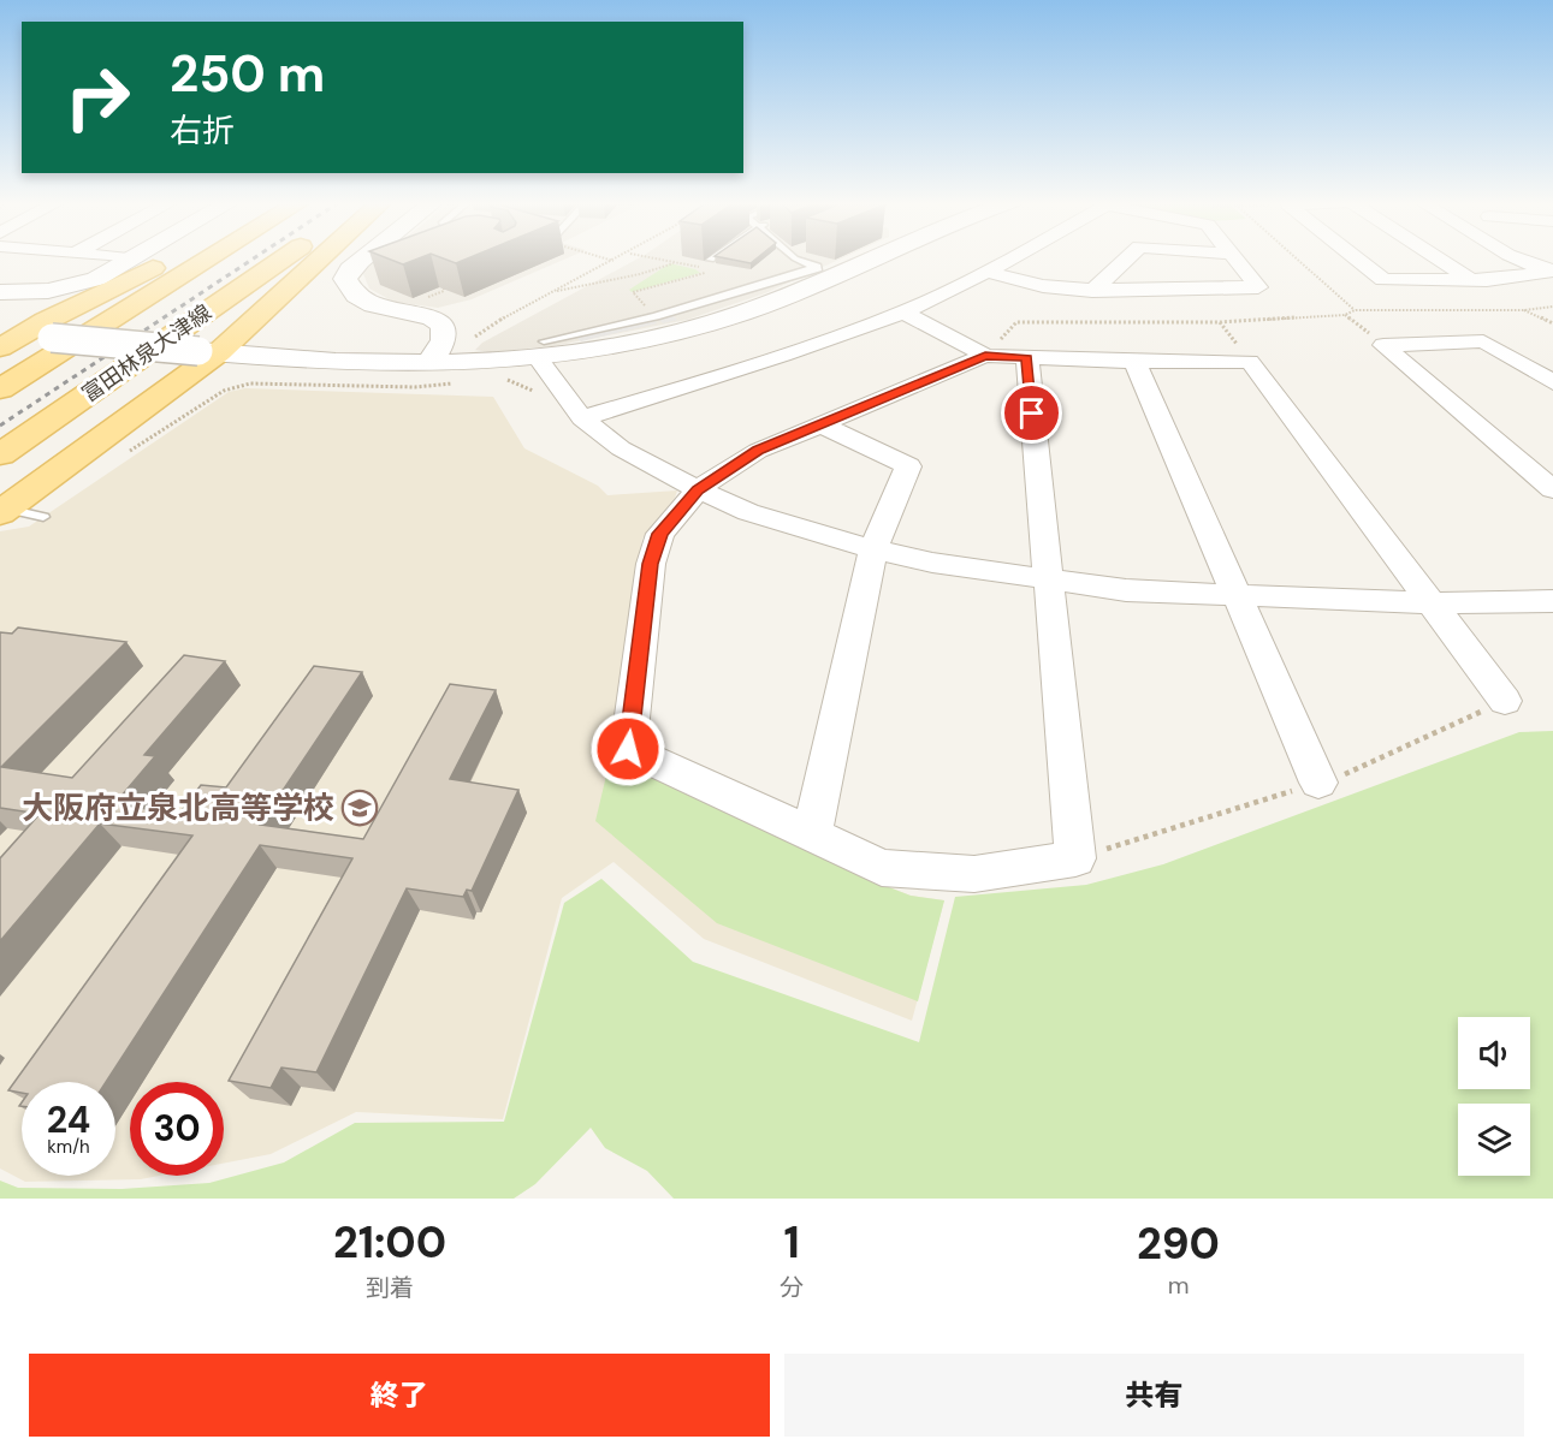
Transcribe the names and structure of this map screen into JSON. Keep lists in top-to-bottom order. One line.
{"streets":{"main road":["富田林泉大津線"]},"places":{"school or university":["大阪府立泉北高等学校"]},"page":{"turn":["250 m","右折"],"speed":"24 km/h","limit":"30","eta":["21:00","到着","1","分","290","m"],"buttons":["終了","共有"]}}
